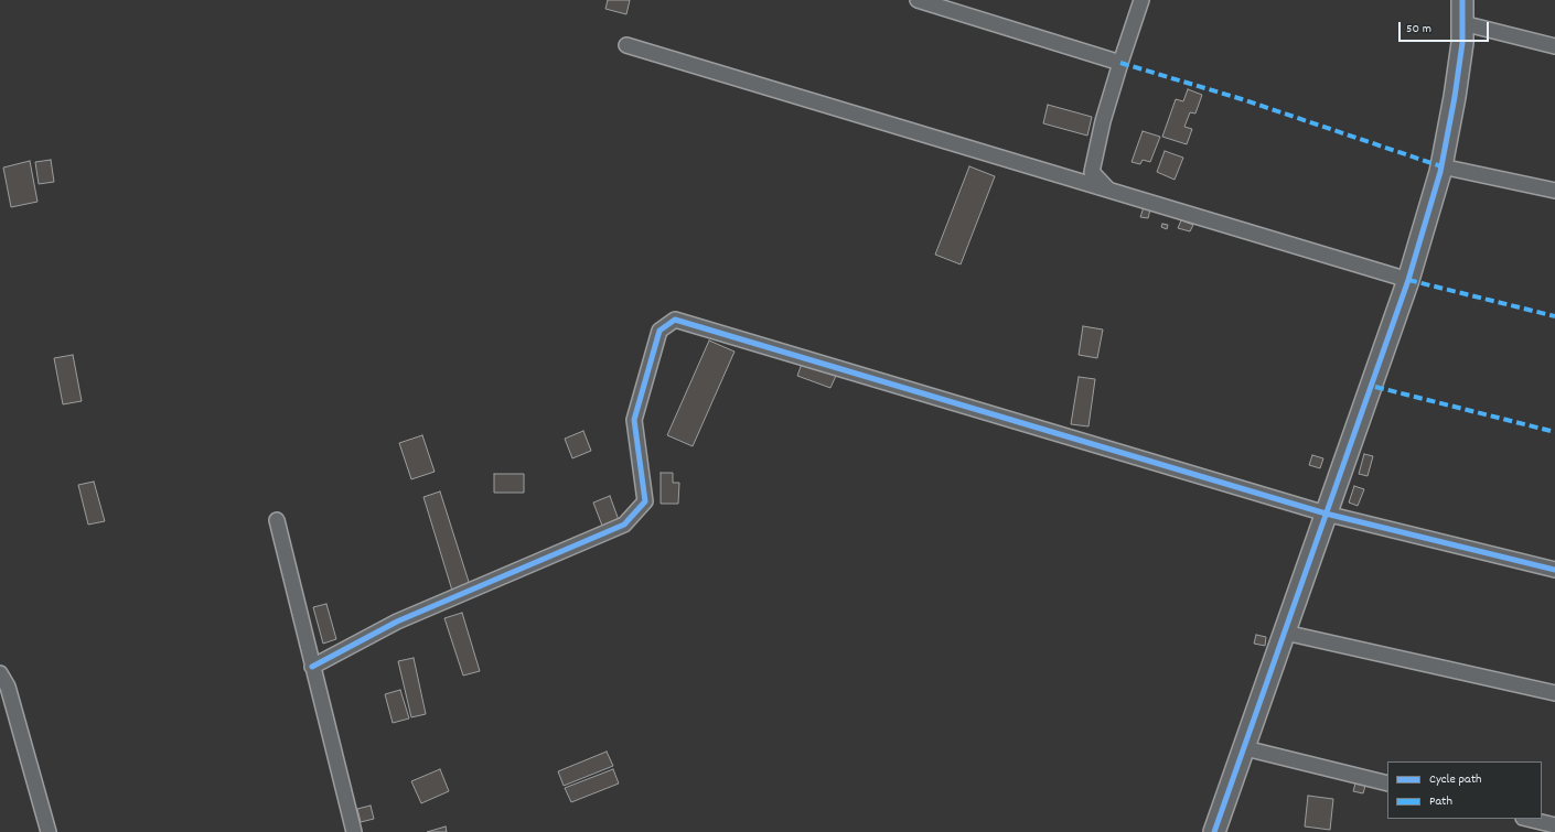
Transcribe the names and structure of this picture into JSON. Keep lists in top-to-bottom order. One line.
{"legend":["Cycle path","Path"],"scale_bar":"50 m"}
